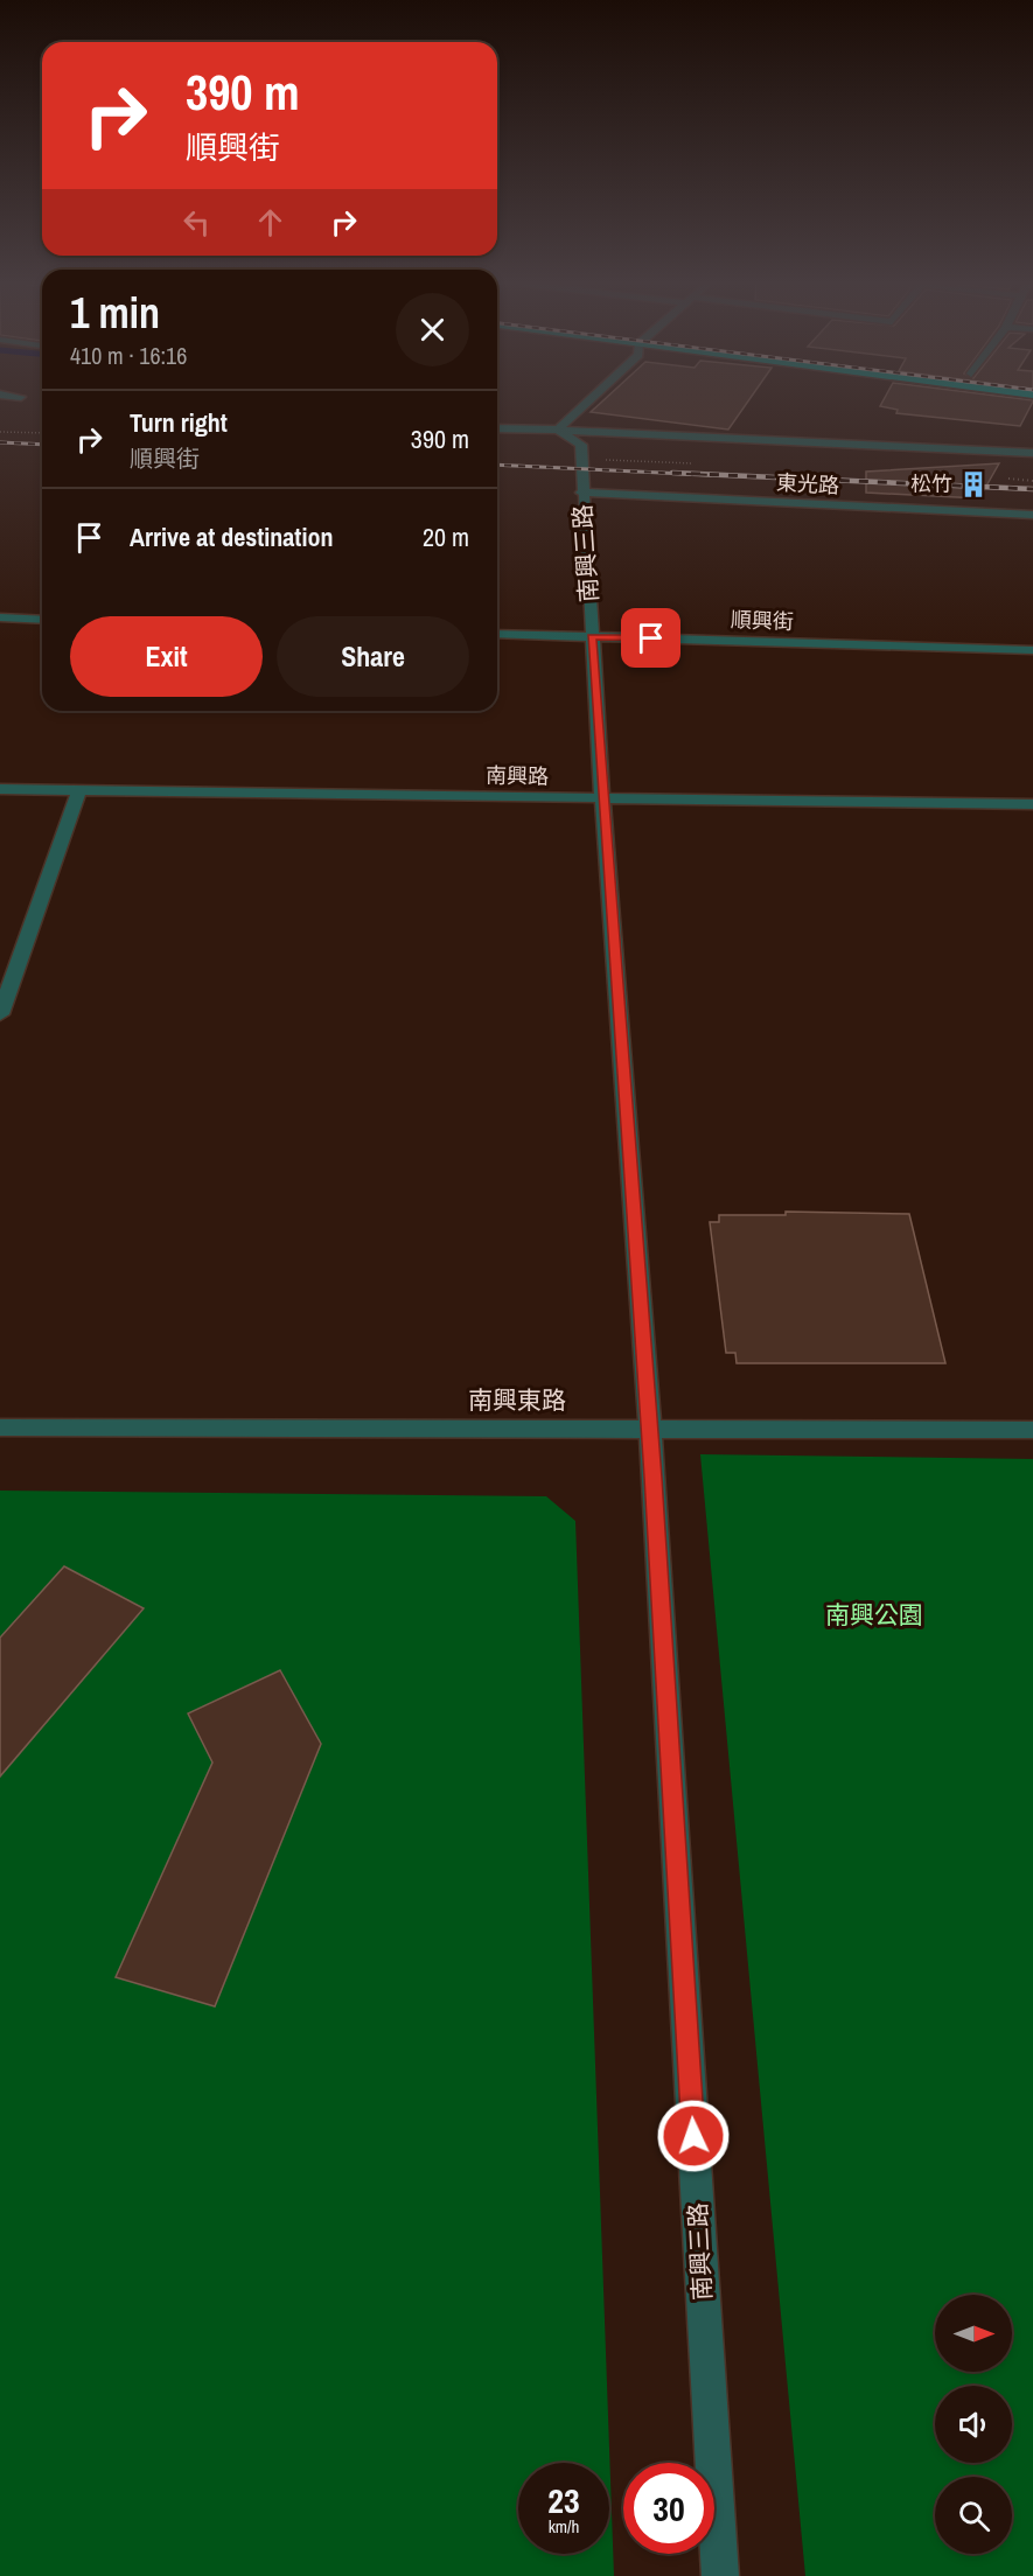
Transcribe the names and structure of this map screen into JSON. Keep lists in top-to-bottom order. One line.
{"streets":{"street":["東光路","南興三路","順興街","南興路","南興東路"]},"crossings":[["東光路","南興三路"],["南興三路","順興街"],["南興三路","南興路"],["南興三路","南興東路"]],"parks":["南興公園"],"places":{"building":["松竹"]},"north":"right","page":{"turn":["390 m","順興街"],"heading":["1 min","410 m · 16:16"],"list":[{"name":"Turn right","note":"順興街","value":"390 m"},{"name":"Arrive at destination","value":"20 m"}],"buttons":["Exit","Share"],"speed":"23 km/h","limit":"30"}}
